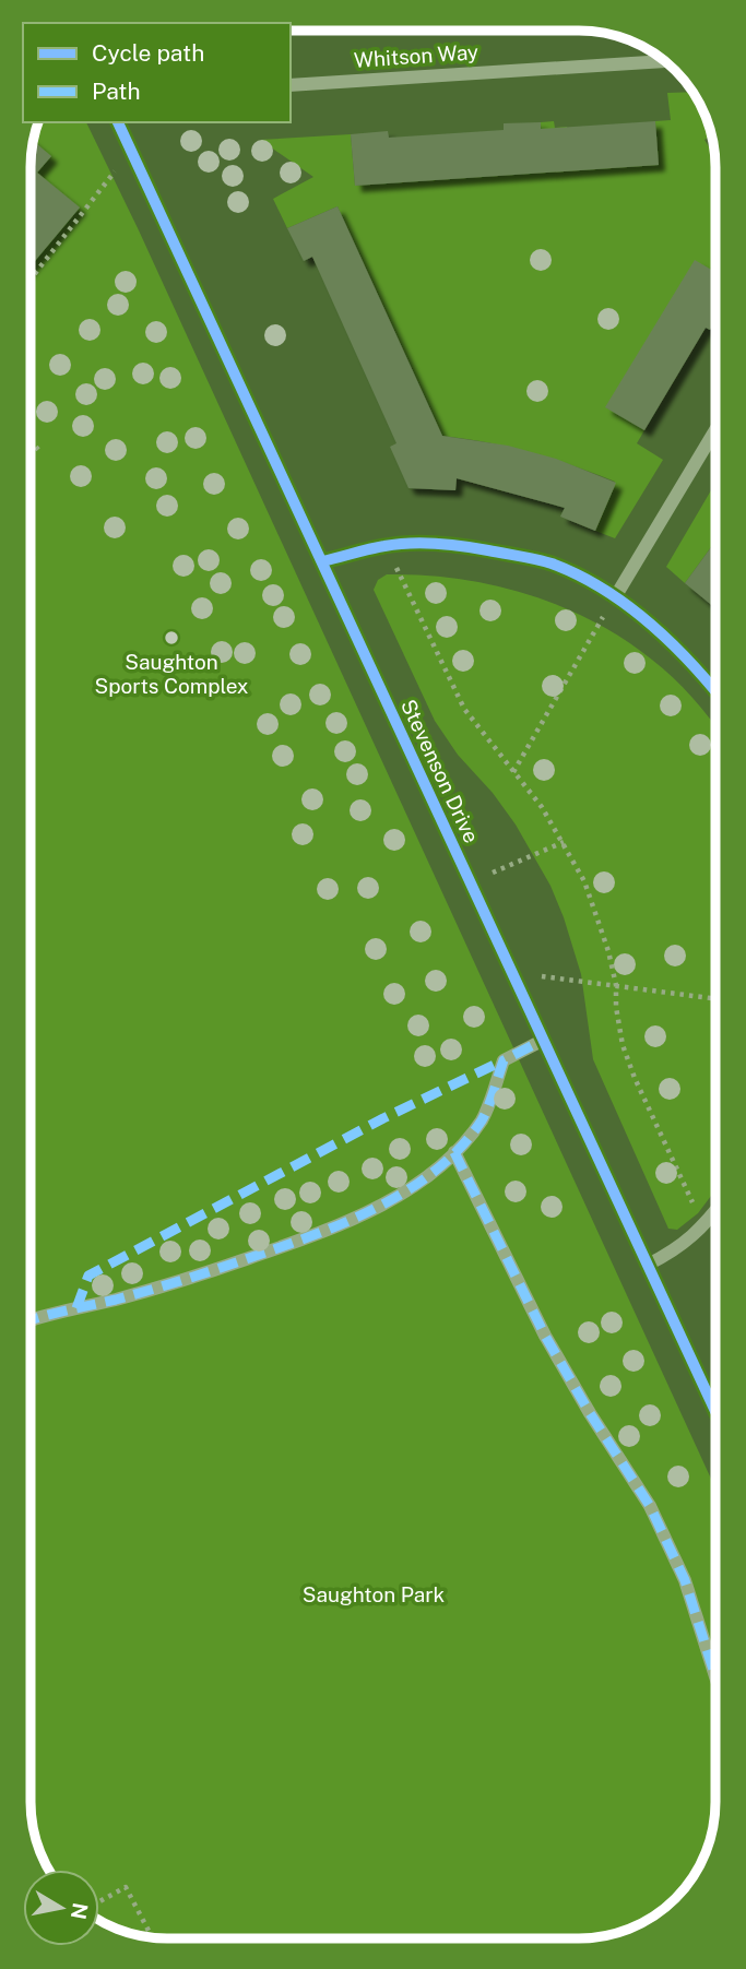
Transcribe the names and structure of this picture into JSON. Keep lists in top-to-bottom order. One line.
{"streets":{"street":["Whitson Way","Stevenson Drive"]},"parks":["Saughton Park"],"places":["Saughton Sports Complex"],"legend":["Cycle path","Path"],"north":"right"}
